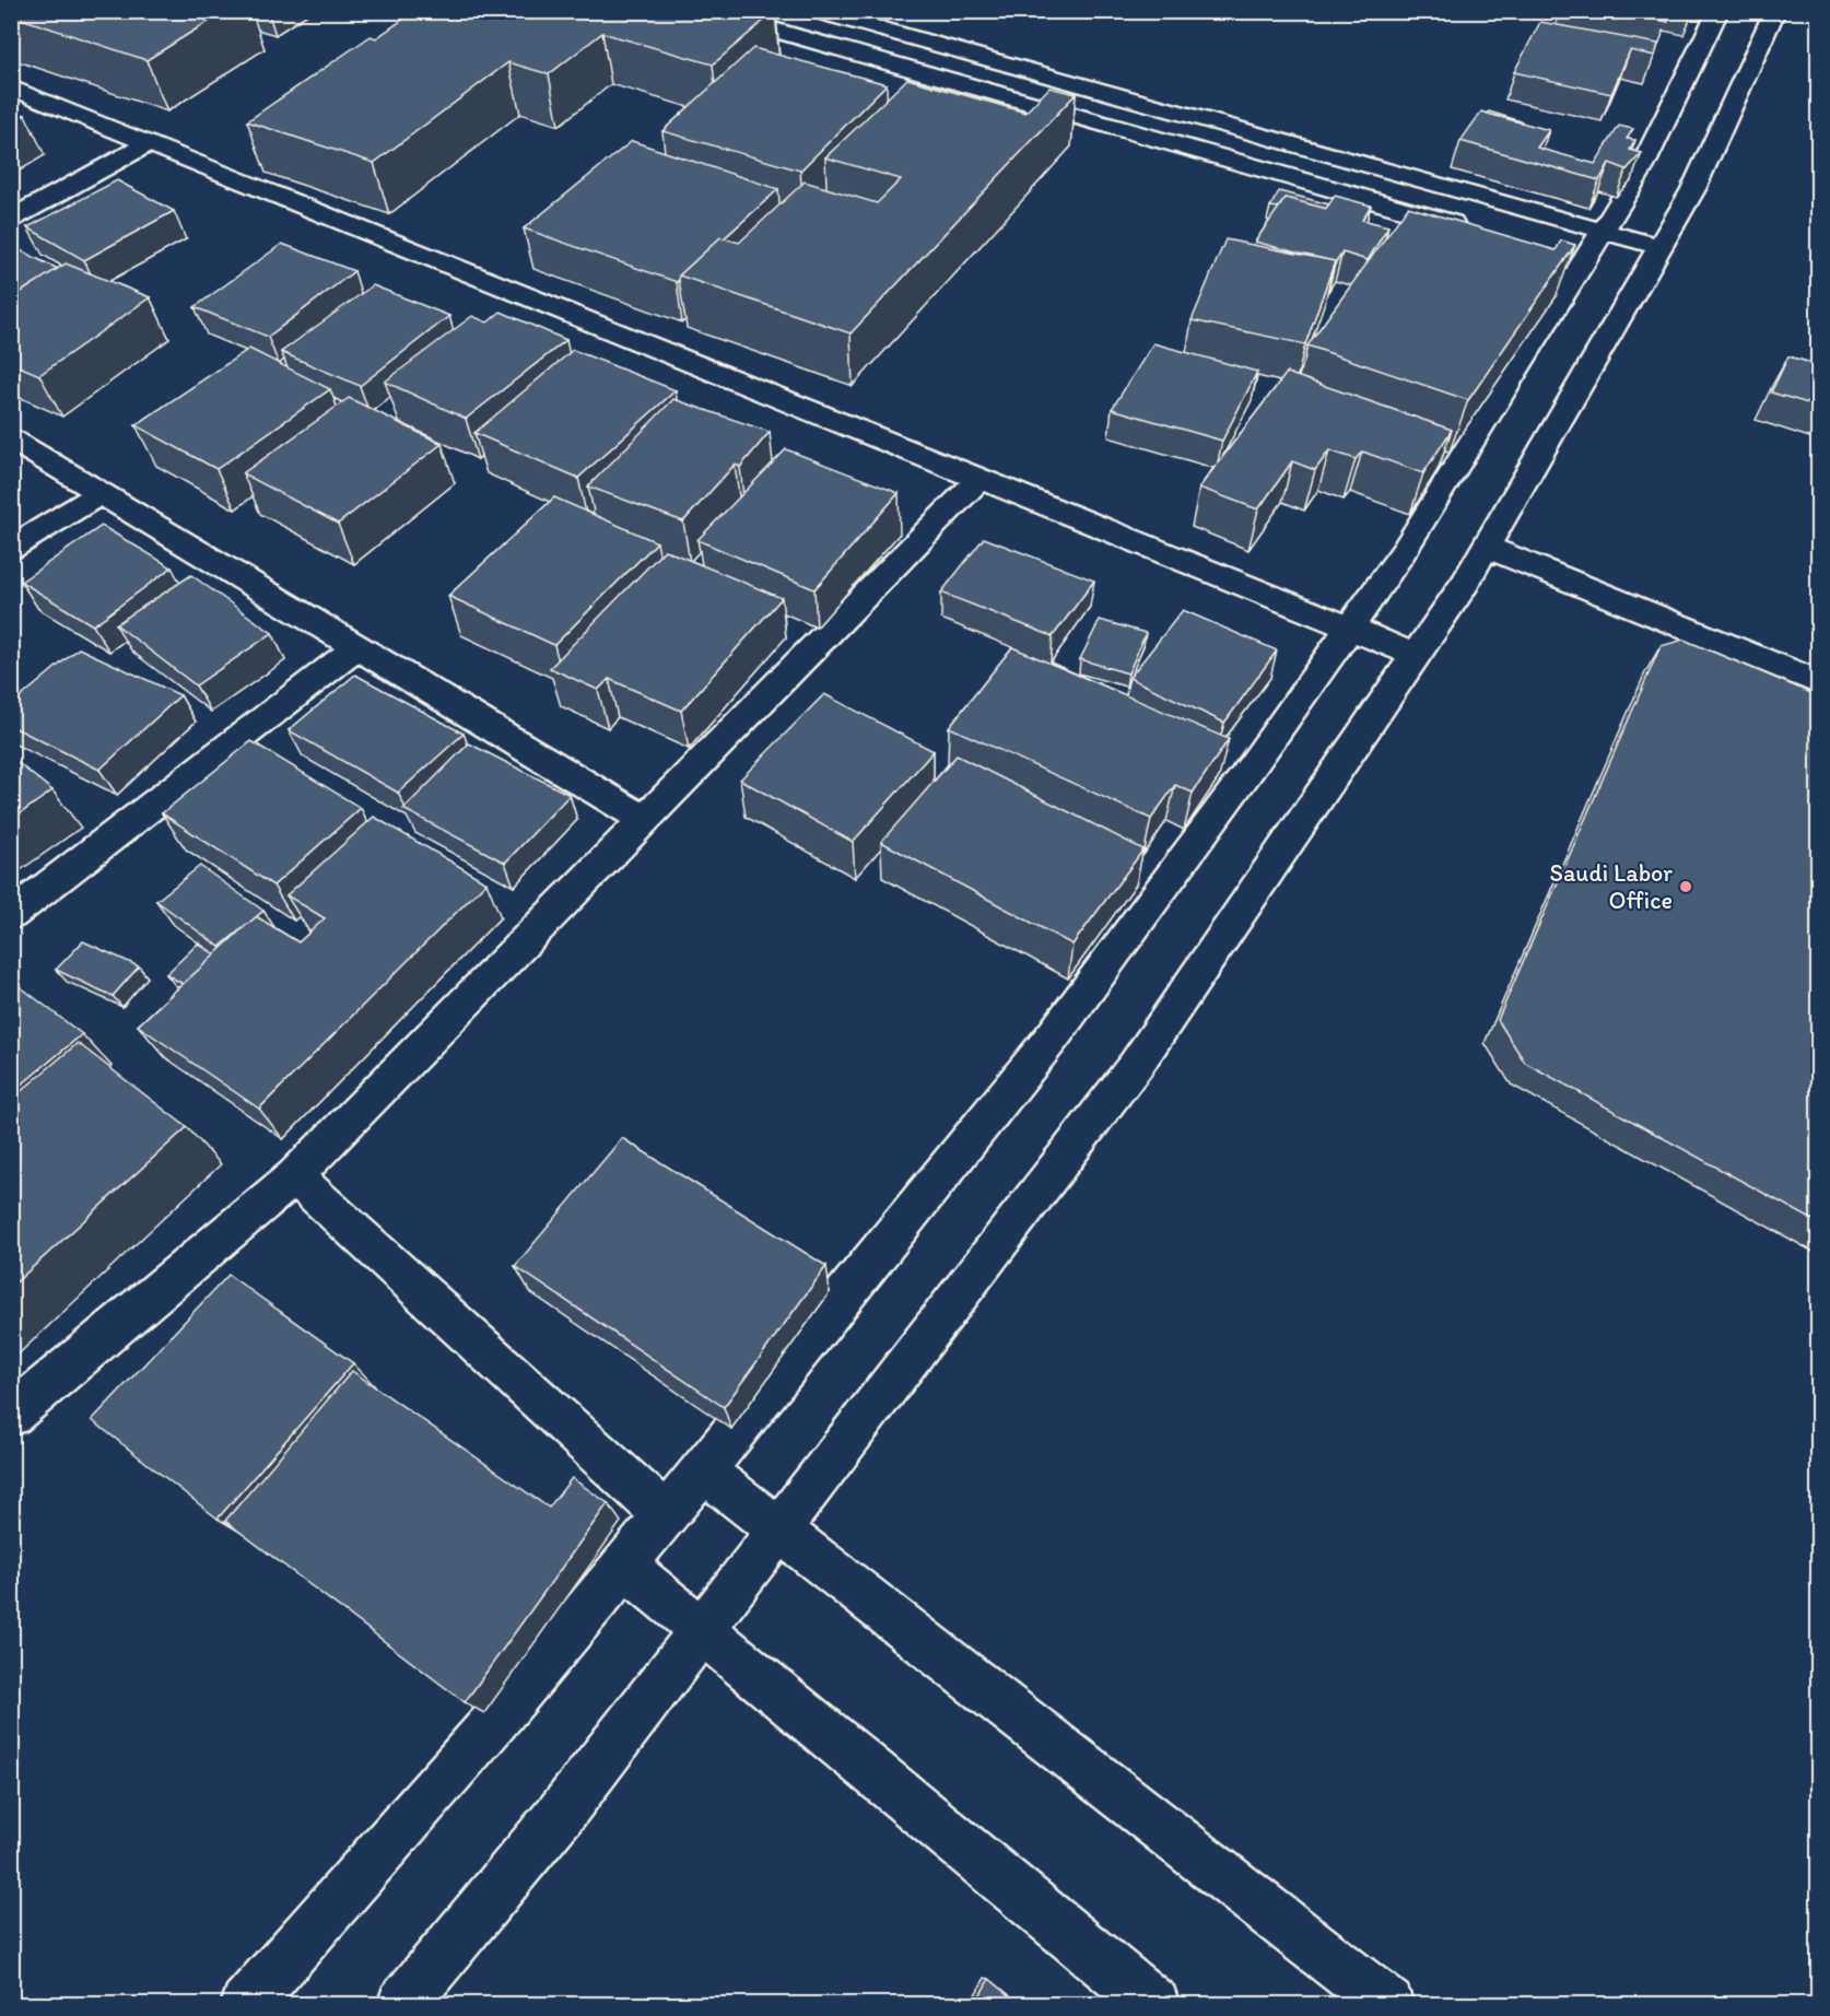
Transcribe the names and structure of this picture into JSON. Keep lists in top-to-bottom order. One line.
{"places":["Saudi Labor Office"]}
